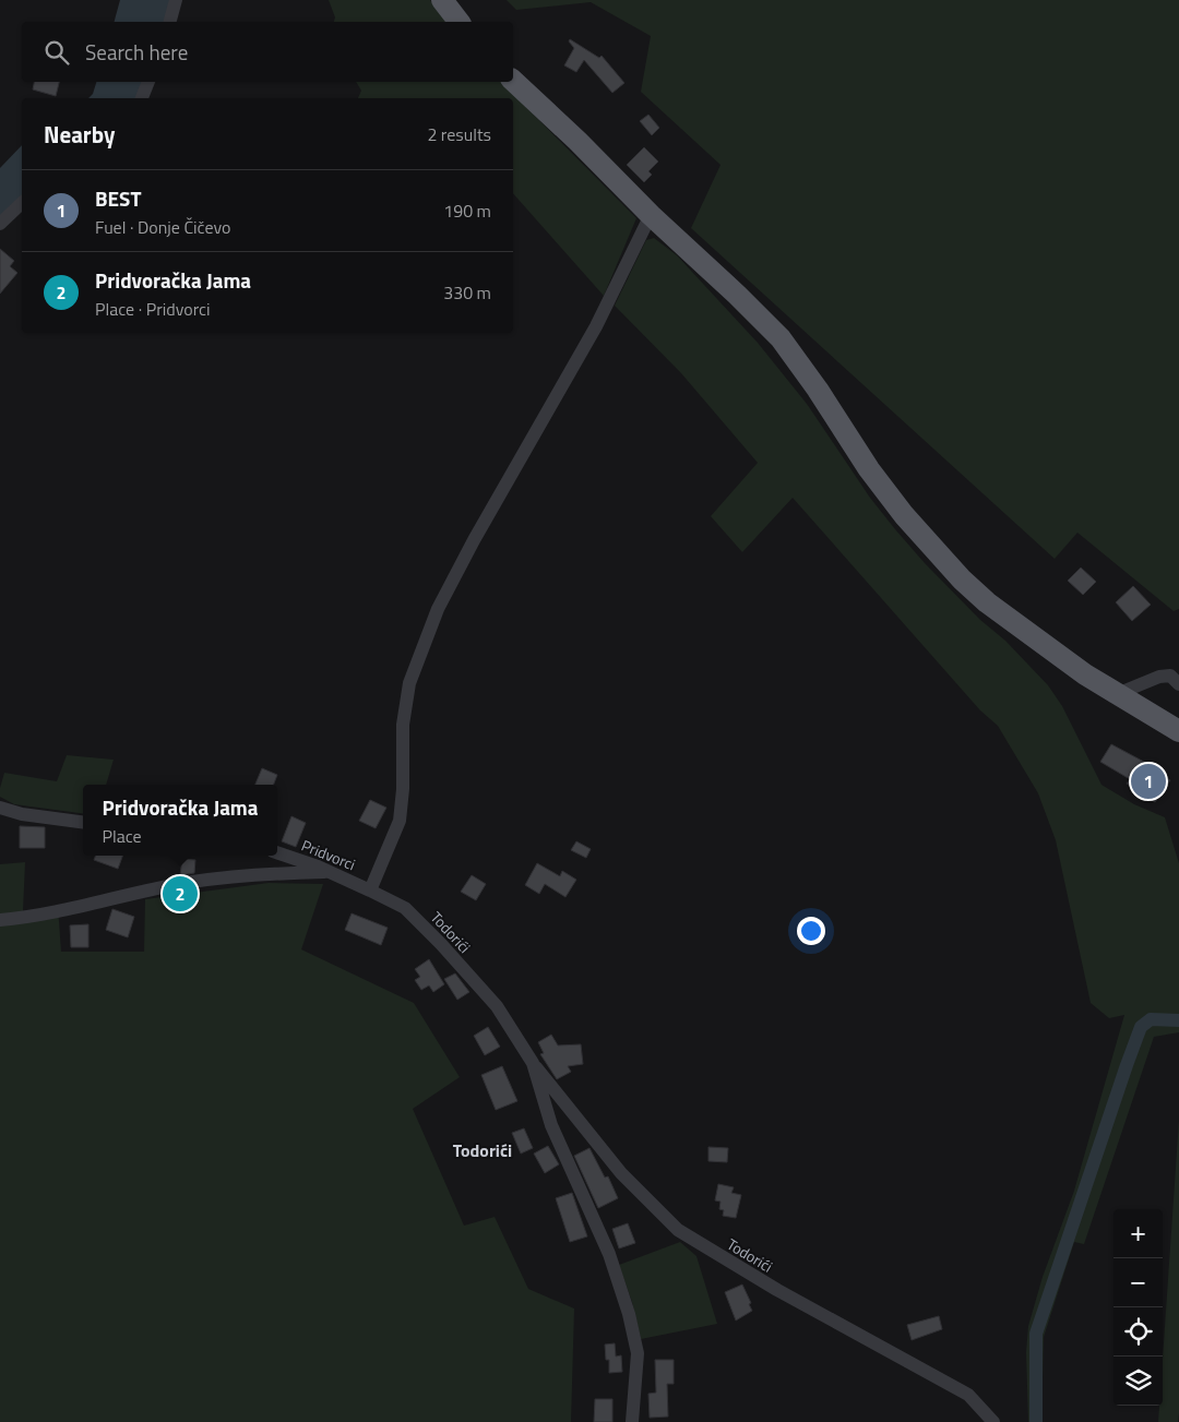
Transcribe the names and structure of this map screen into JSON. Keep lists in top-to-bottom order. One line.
{"streets":{"street":["Pridvorci","Todorići"]},"crossings":[["Pridvorci","Todorići"]],"districts":["Todorići"],"page":{"search":"Search here","heading":["Nearby","2 results"],"list":[{"mark":"1","name":"BEST","note":"Fuel · Donje Čičevo","value":"190 m"},{"mark":"2","name":"Pridvoračka Jama","note":"Place · Pridvorci","value":"330 m"}],"pins":["1","2"],"popup":["Pridvoračka Jama","Place"],"map_buttons":["+","−"]}}
